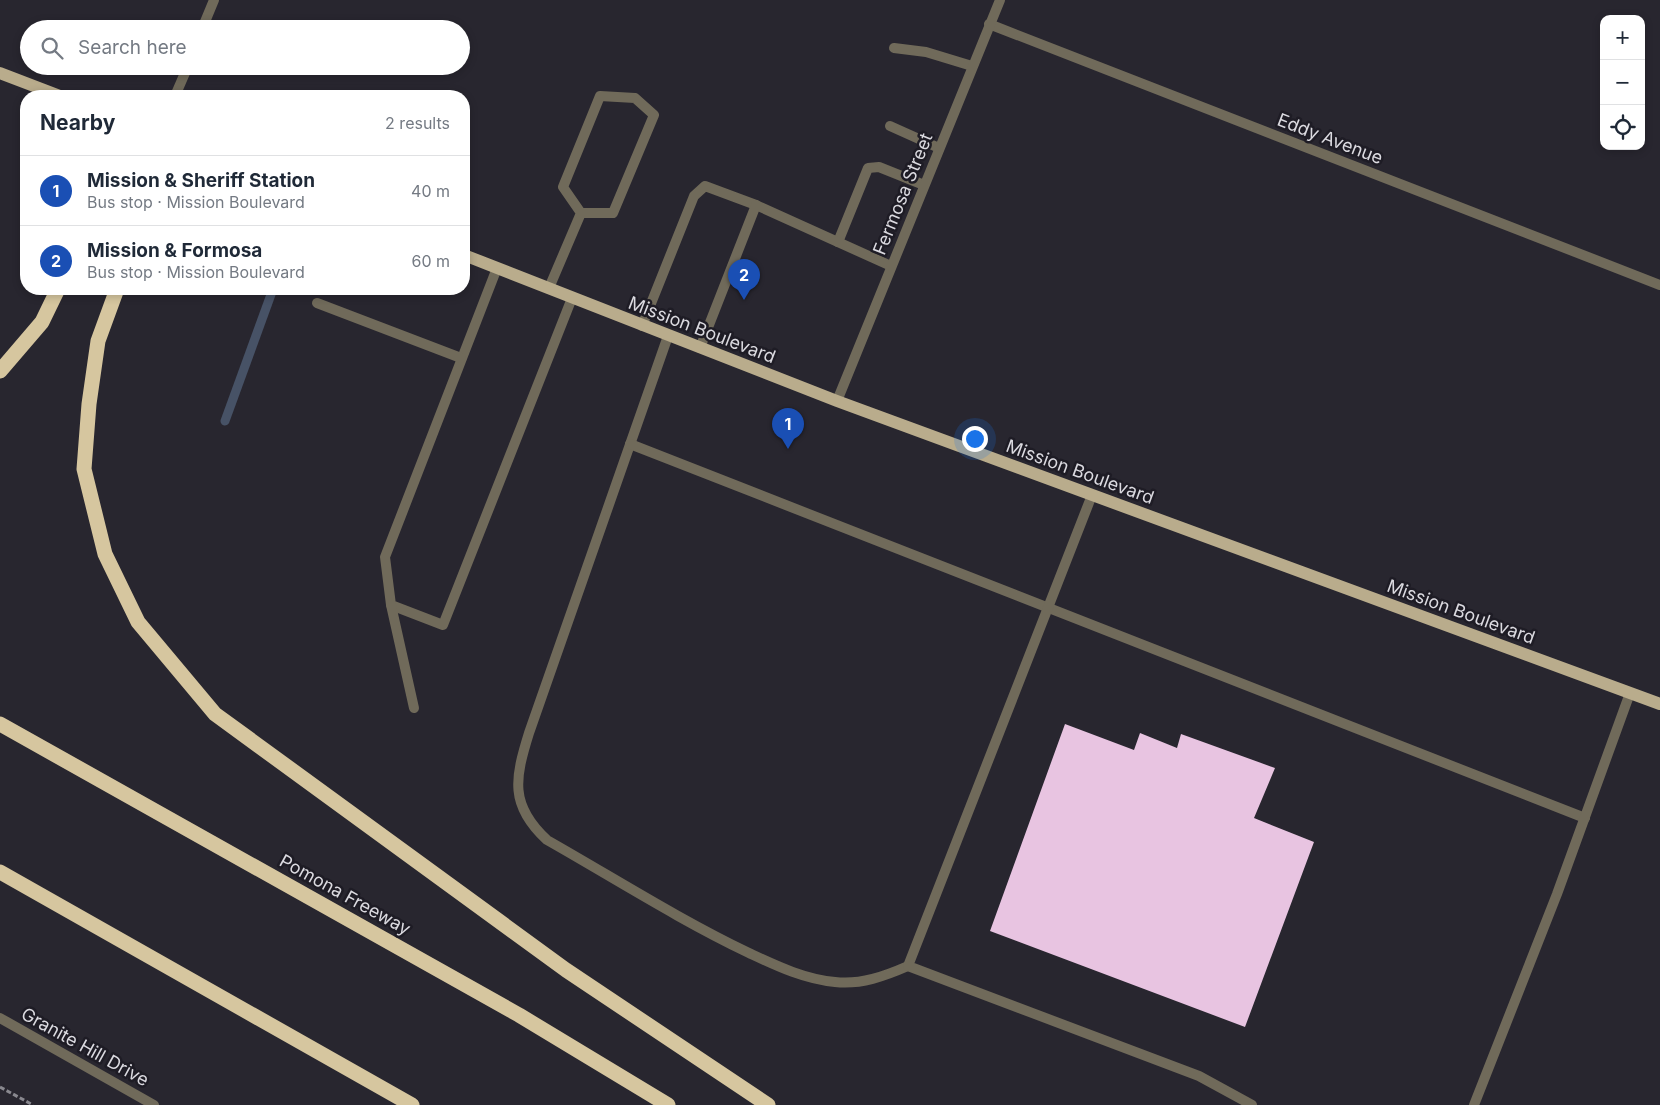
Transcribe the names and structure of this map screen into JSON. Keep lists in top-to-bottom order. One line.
{"streets":{"highway":["Pomona Freeway"],"main road":["Mission Boulevard"],"street":["Eddy Avenue","Fermosa Street","Granite Hill Drive"]},"crossings":[["Eddy Avenue","Fermosa Street"],["Fermosa Street","Mission Boulevard"]],"page":{"map_buttons":["+","−"],"search":"Search here","heading":["Nearby","2 results"],"list":[{"mark":"1","name":"Mission & Sheriff Station","note":"Bus stop · Mission Boulevard","value":"40 m"},{"mark":"2","name":"Mission & Formosa","note":"Bus stop · Mission Boulevard","value":"60 m"}],"pins":["2","1"]}}
